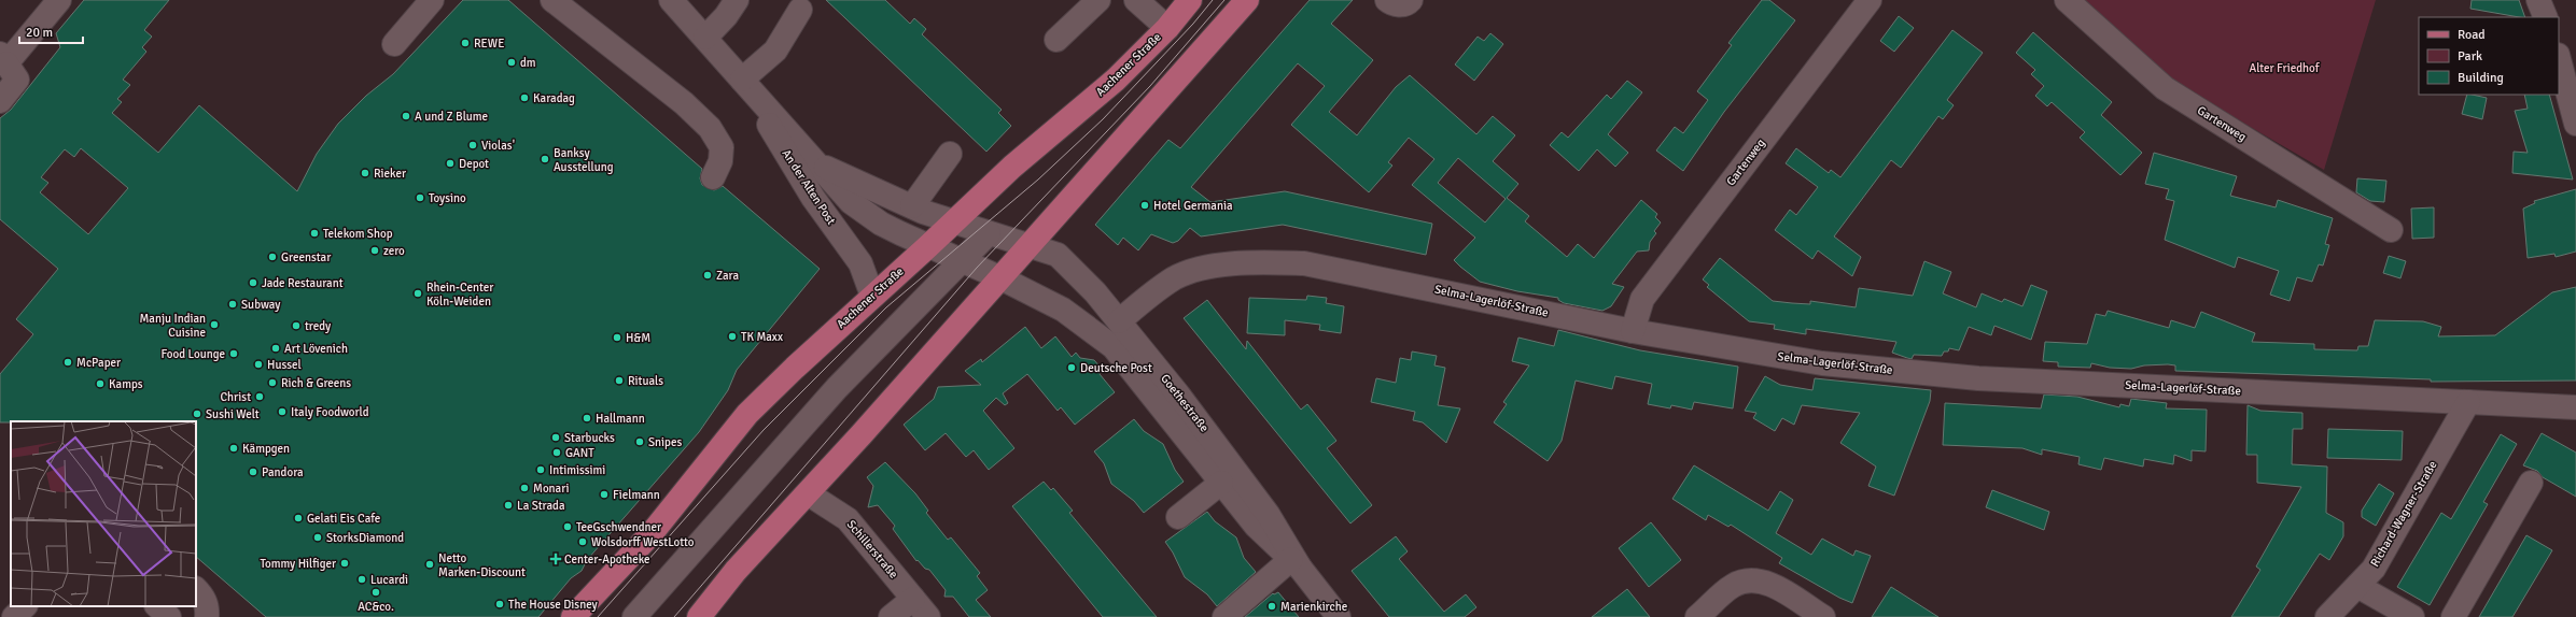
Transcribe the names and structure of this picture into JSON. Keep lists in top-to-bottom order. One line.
{"streets":{"main road":["Aachener Straße"],"street":["Gartenweg","An der Alten Post","Selma-Lagerlöf-Straße","Goethestraße","Richard-Wagner-Straße","Schillerstraße"]},"crossings":[["Aachener Straße","An der Alten Post"],["Gartenweg","Selma-Lagerlöf-Straße"],["An der Alten Post","Goethestraße"],["Selma-Lagerlöf-Straße","Goethestraße"],["Selma-Lagerlöf-Straße","Richard-Wagner-Straße"]],"parks":["Alter Friedhof"],"places":{"other":["REWE","dm","Karadag","A und Z Blume","Violas'","Banksy Ausstellung","Depot","Rieker","Toysino","Hotel Germania","Telekom Shop","zero","Greenstar","Zara","Jade Restaurant","Rhein-Center Köln-Weiden","Subway","Manju Indian Cuisine","tredy","TK Maxx","H&M","Art Lövenich","Food Lounge","McPaper","Hussel","Deutsche Post","Rituals","Rich & Greens","Kamps","Christ","Italy Foodworld","Sushi Welt","Hallmann","Starbucks","Snipes","Kämpgen","GANT","Intimissimi","Pandora","Monari","Fielmann","La Strada","Gelati Eis Cafe","TeeGschwendner","StorksDiamond","Wolsdorff WestLotto","Tommy Hilfiger","Netto Marken-Discount","Lucardi","AC&co.","The House Disney","Marienkirche"],"health":["Center-Apotheke"]},"legend":["Road","Park","Building"],"scale_bar":"20 m"}
